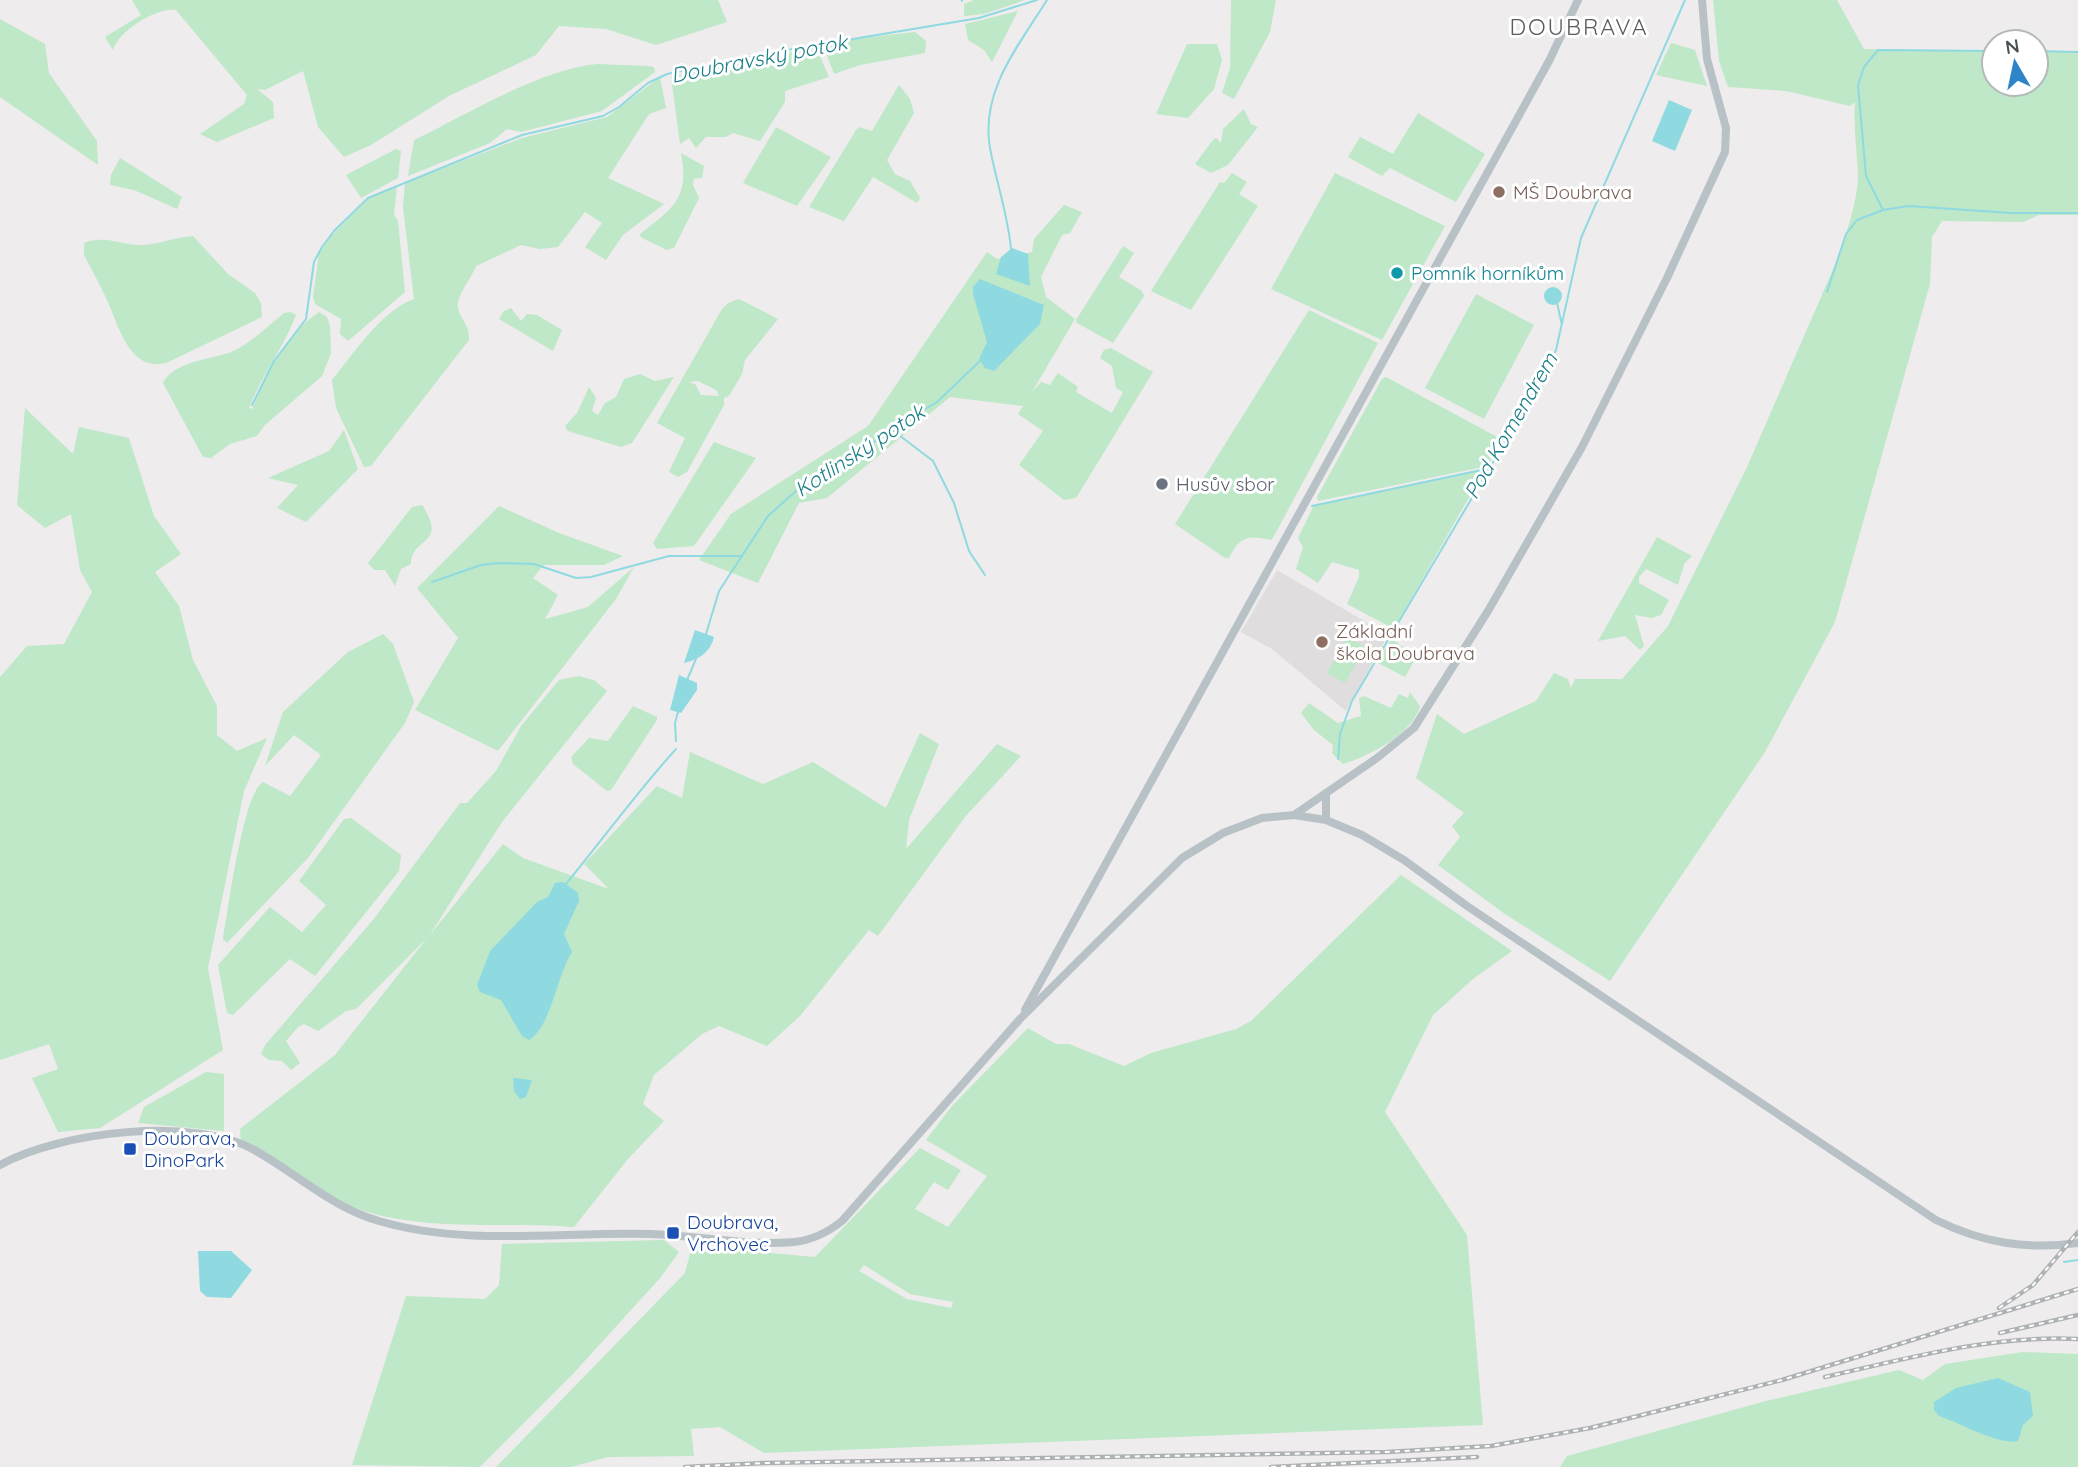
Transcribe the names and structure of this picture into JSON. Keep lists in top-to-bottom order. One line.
{"districts":["DOUBRAVA"],"water":["Doubravský potok","Pod Komendrem","Kotlinský potok"],"places":{"other":["MŠ Doubrava","Pomník horníkům","Husův sbor","Základní škola Doubrava"],"transit":["Doubrava, DinoPark","Doubrava, Vrchovec"]},"north":"top"}
